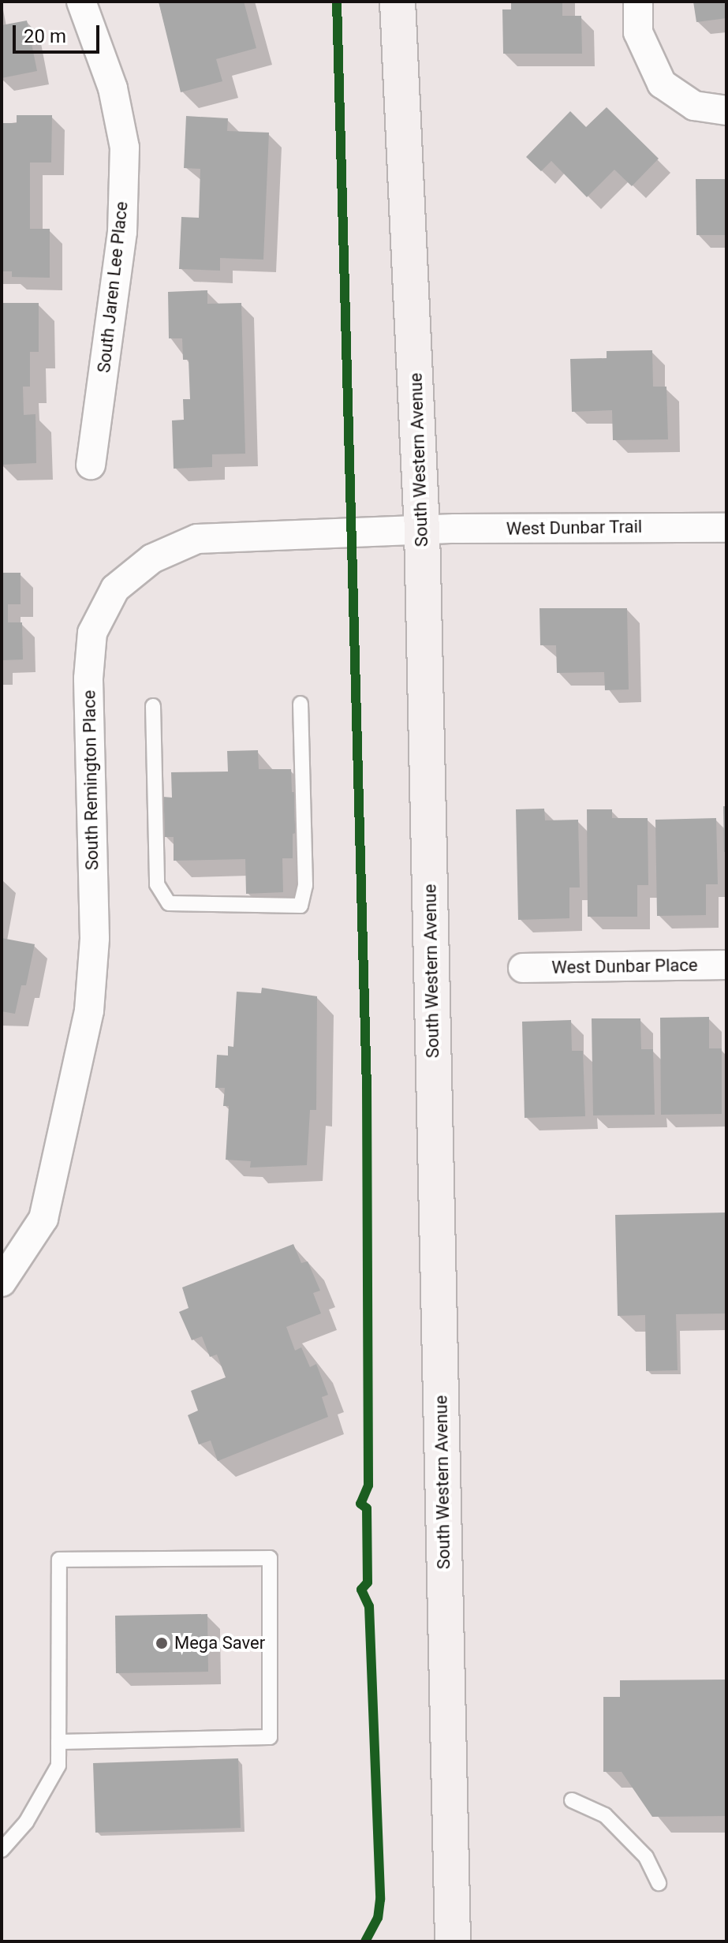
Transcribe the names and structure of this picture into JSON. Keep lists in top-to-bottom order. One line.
{"streets":{"main road":["South Western Avenue"],"street":["South Jaren Lee Place","West Dunbar Trail","South Remington Place","West Dunbar Place"]},"crossings":[["South Western Avenue","West Dunbar Trail"],["South Western Avenue","South Remington Place"],["West Dunbar Trail","South Remington Place"]],"places":["Mega Saver"],"scale_bar":"20 m"}
